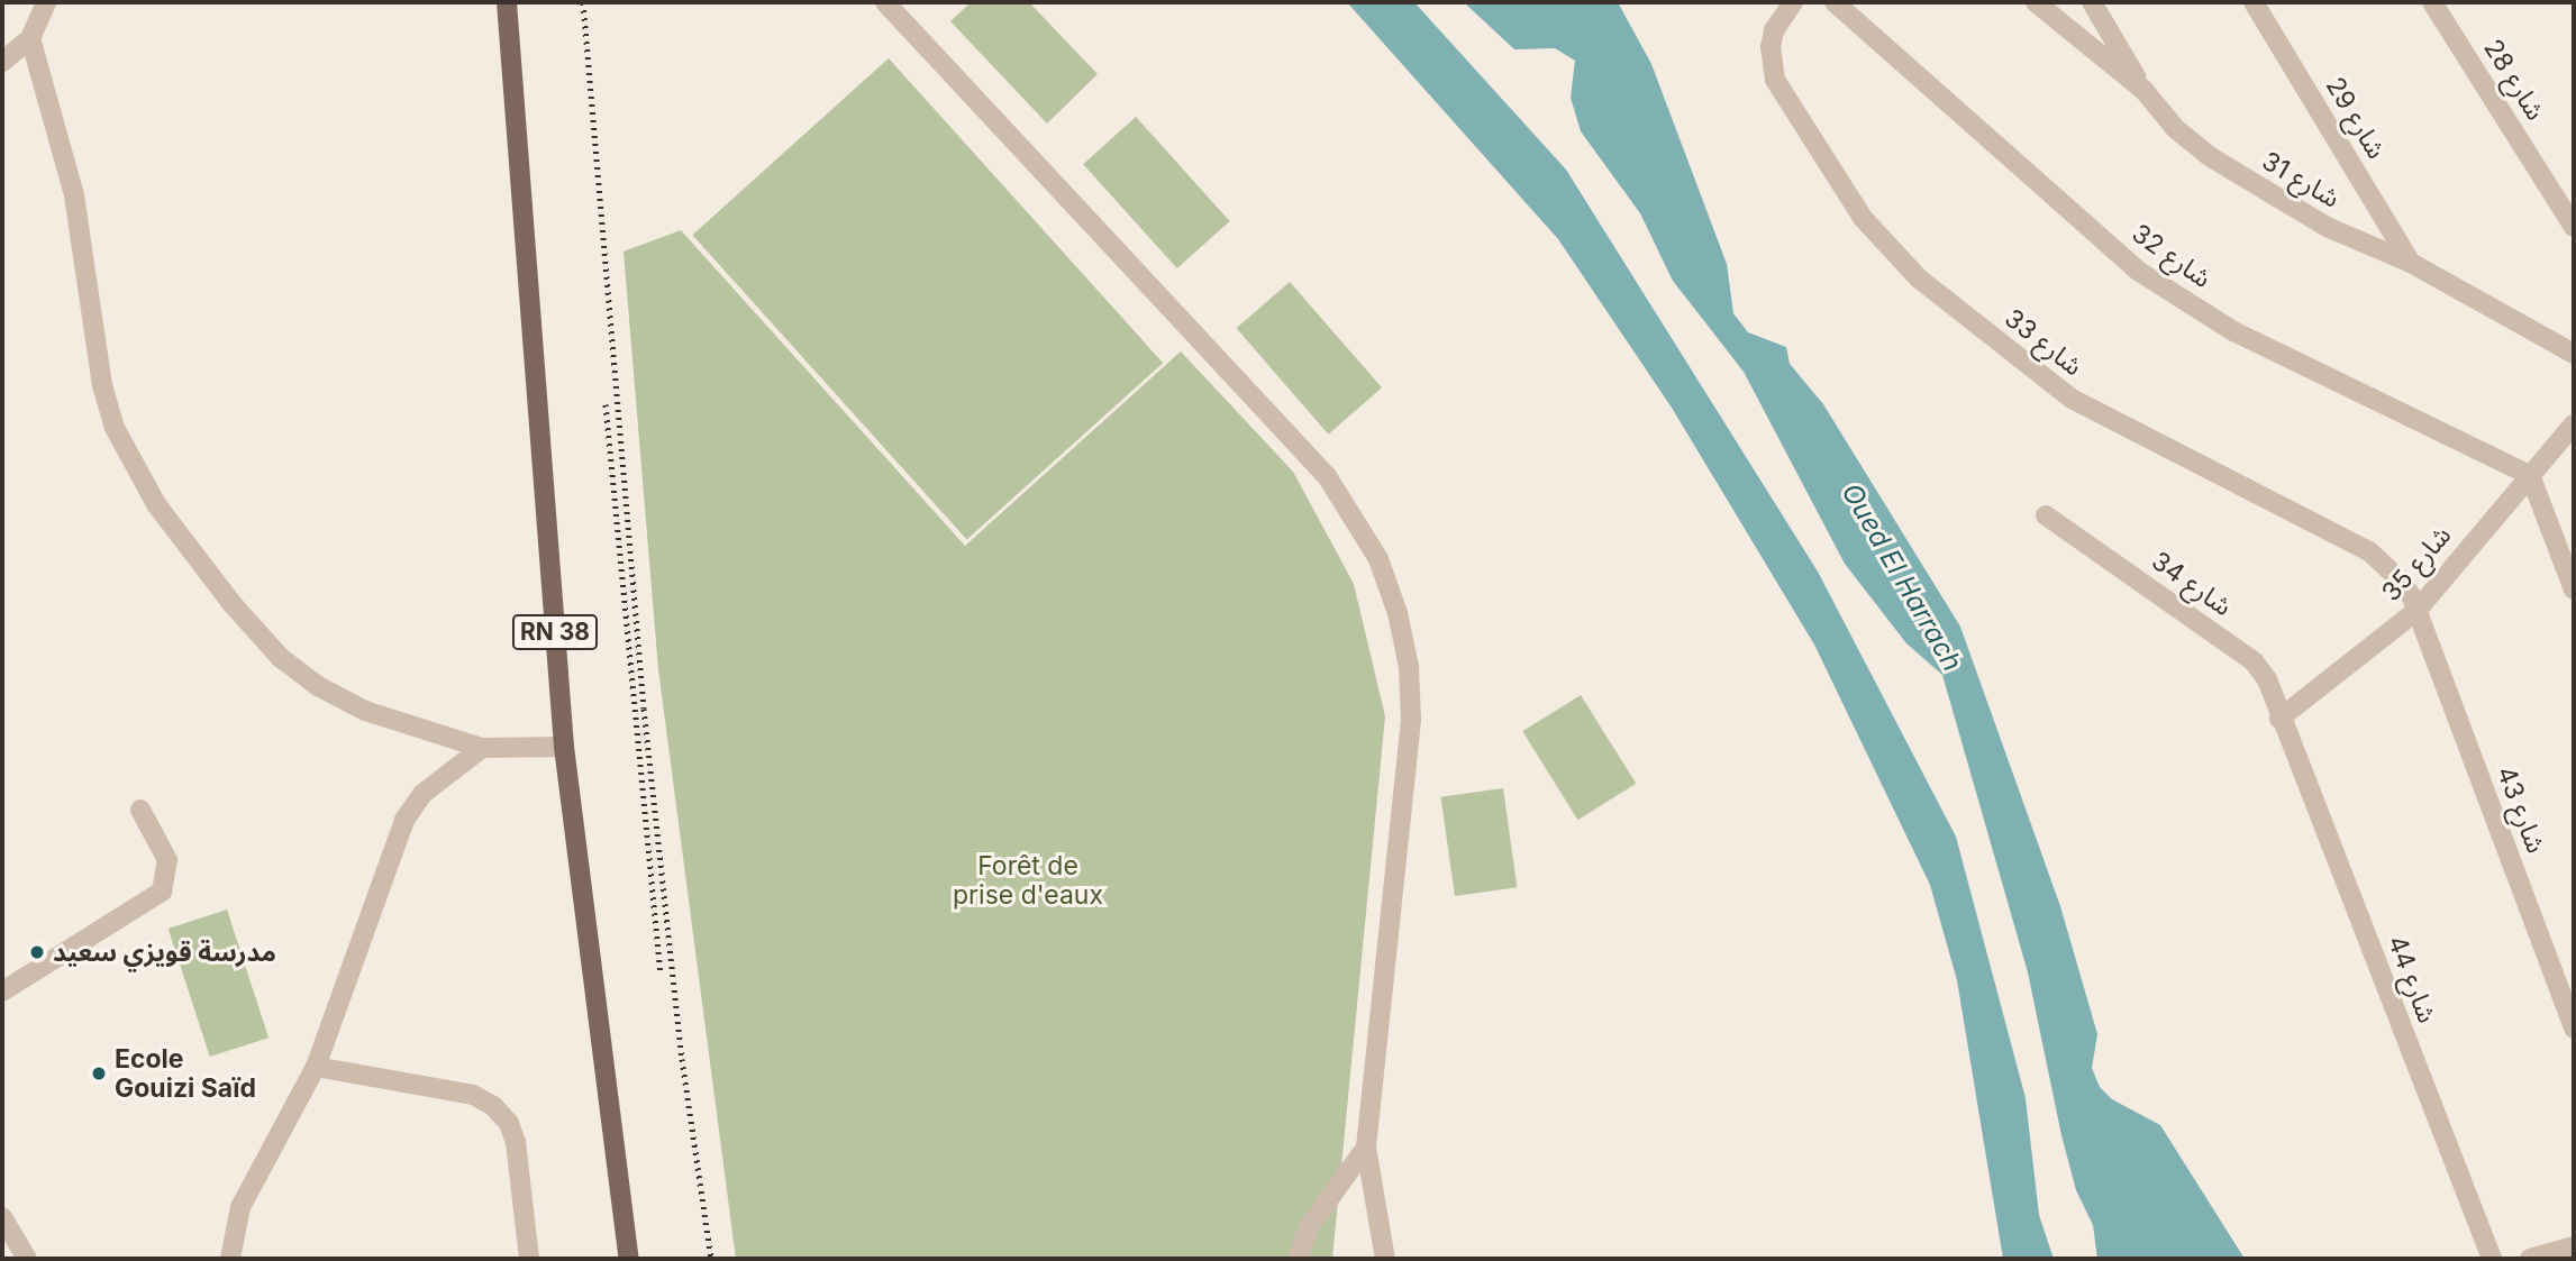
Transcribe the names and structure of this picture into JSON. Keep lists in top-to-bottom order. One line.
{"streets":{"main road":["RN 38"],"street":["شارع 28","شارع 29","شارع 31","شارع 32","شارع 33","شارع 35","شارع 34","شارع 43","شارع 44"]},"crossings":[["شارع 29","شارع 31"],["شارع 32","شارع 35"],["شارع 33","شارع 35"],["شارع 33","شارع 43"],["شارع 35","شارع 34"],["شارع 35","شارع 43"],["شارع 35","شارع 44"],["شارع 34","شارع 44"]],"water":["Oued El Harrach"],"parks":["Forêt de prise d'eaux"],"places":["مدرسة قويزي سعيد","Ecole Gouizi Saïd"]}
